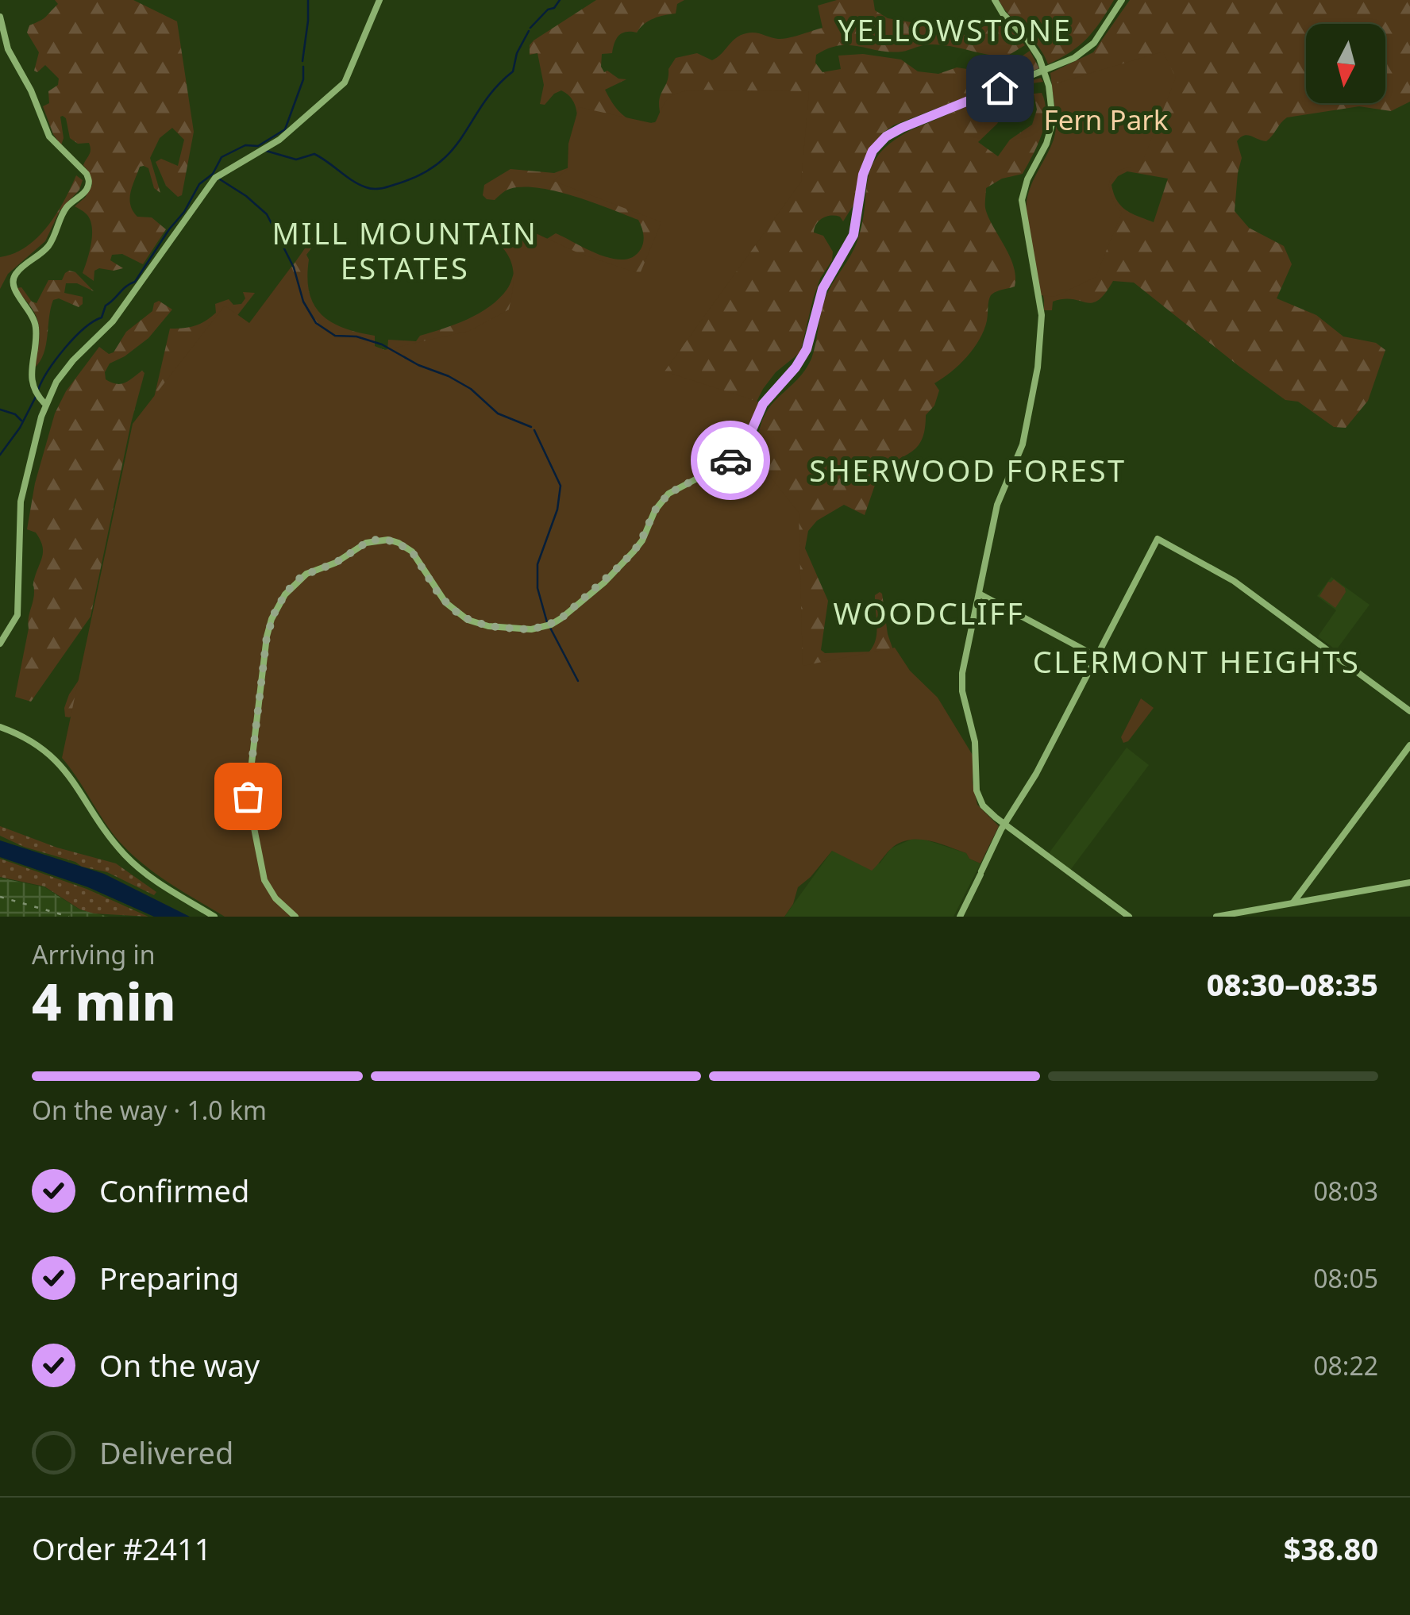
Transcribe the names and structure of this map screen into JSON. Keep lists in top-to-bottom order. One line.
{"districts":["YELLOWSTONE","MILL MOUNTAIN ESTATES","SHERWOOD FOREST","WOODCLIFF","CLERMONT HEIGHTS"],"parks":["Fern Park"],"north":"bottom","page":{"heading":["4 min","Arriving in","08:30–08:35"],"panel":["Order #2411","$38.80"],"bar":"On the way · 1.0 km","list":[["Confirmed","08:03"],["Preparing","08:05"],["On the way","08:22"],"Delivered"]}}
